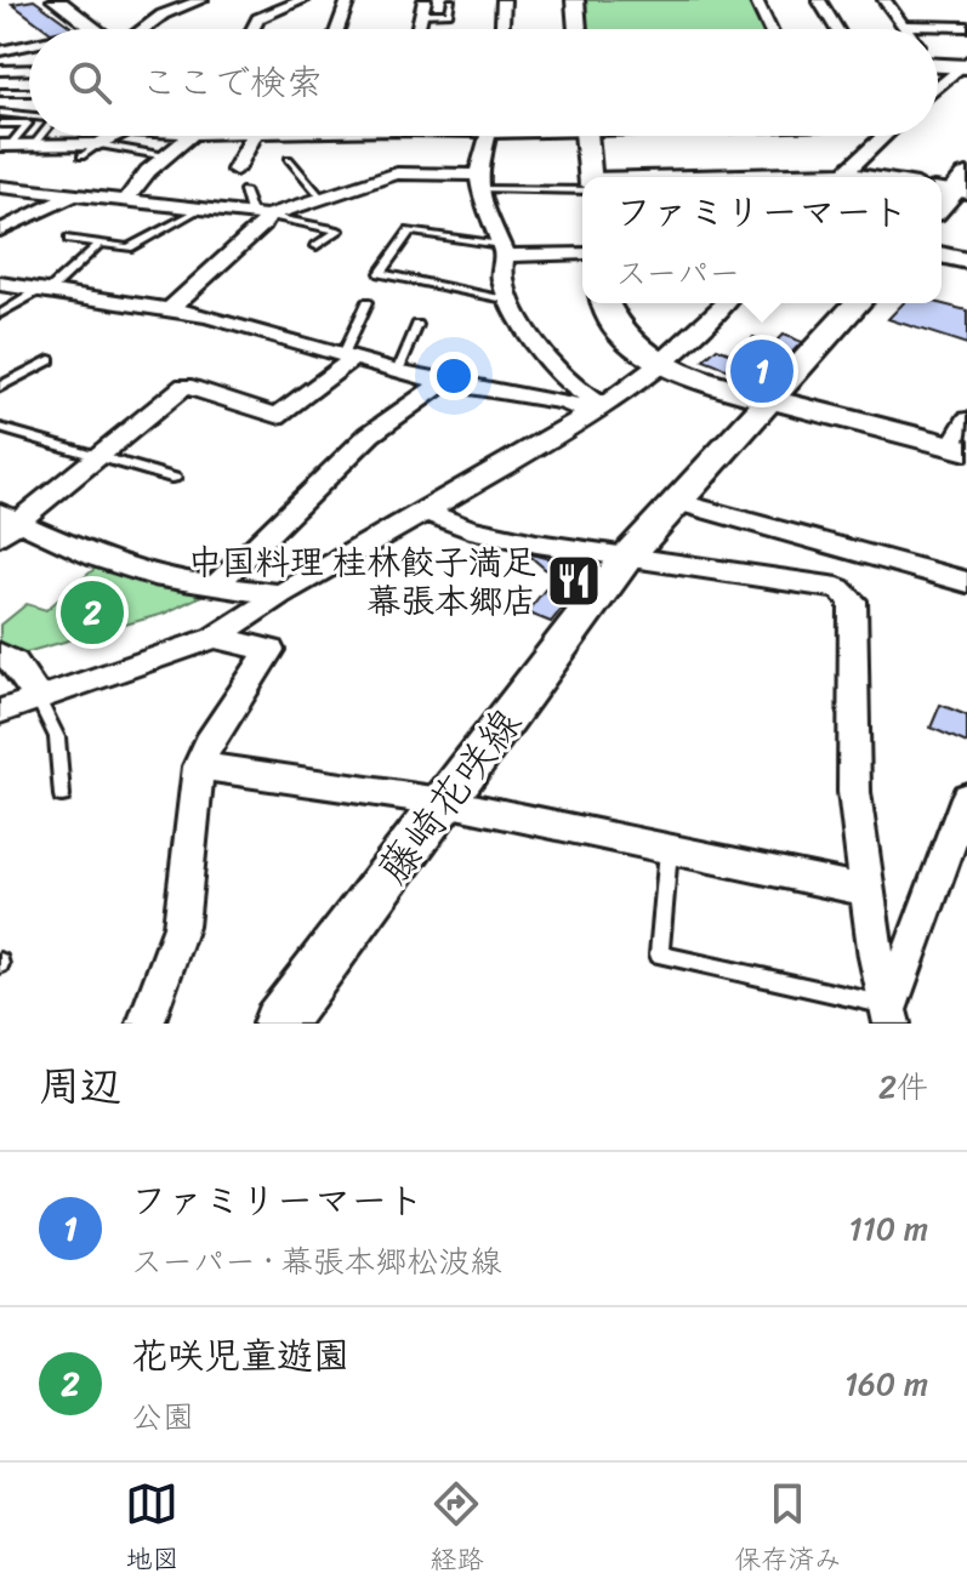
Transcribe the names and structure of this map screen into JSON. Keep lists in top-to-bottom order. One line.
{"streets":{"street":["藤崎花咲線"]},"places":{"restaurant":["中国料理 桂林餃子満足 幕張本郷店"]},"page":{"search":"ここで検索","popup":["ファミリーマート","スーパー"],"pins":["1","2"],"heading":["周辺","2件"],"list":[{"mark":"1","name":"ファミリーマート","note":"スーパー · 幕張本郷松波線","value":"110 m"},{"mark":"2","name":"花咲児童遊園","note":"公園","value":"160 m"}],"nav":["地図","経路","保存済み"]}}
